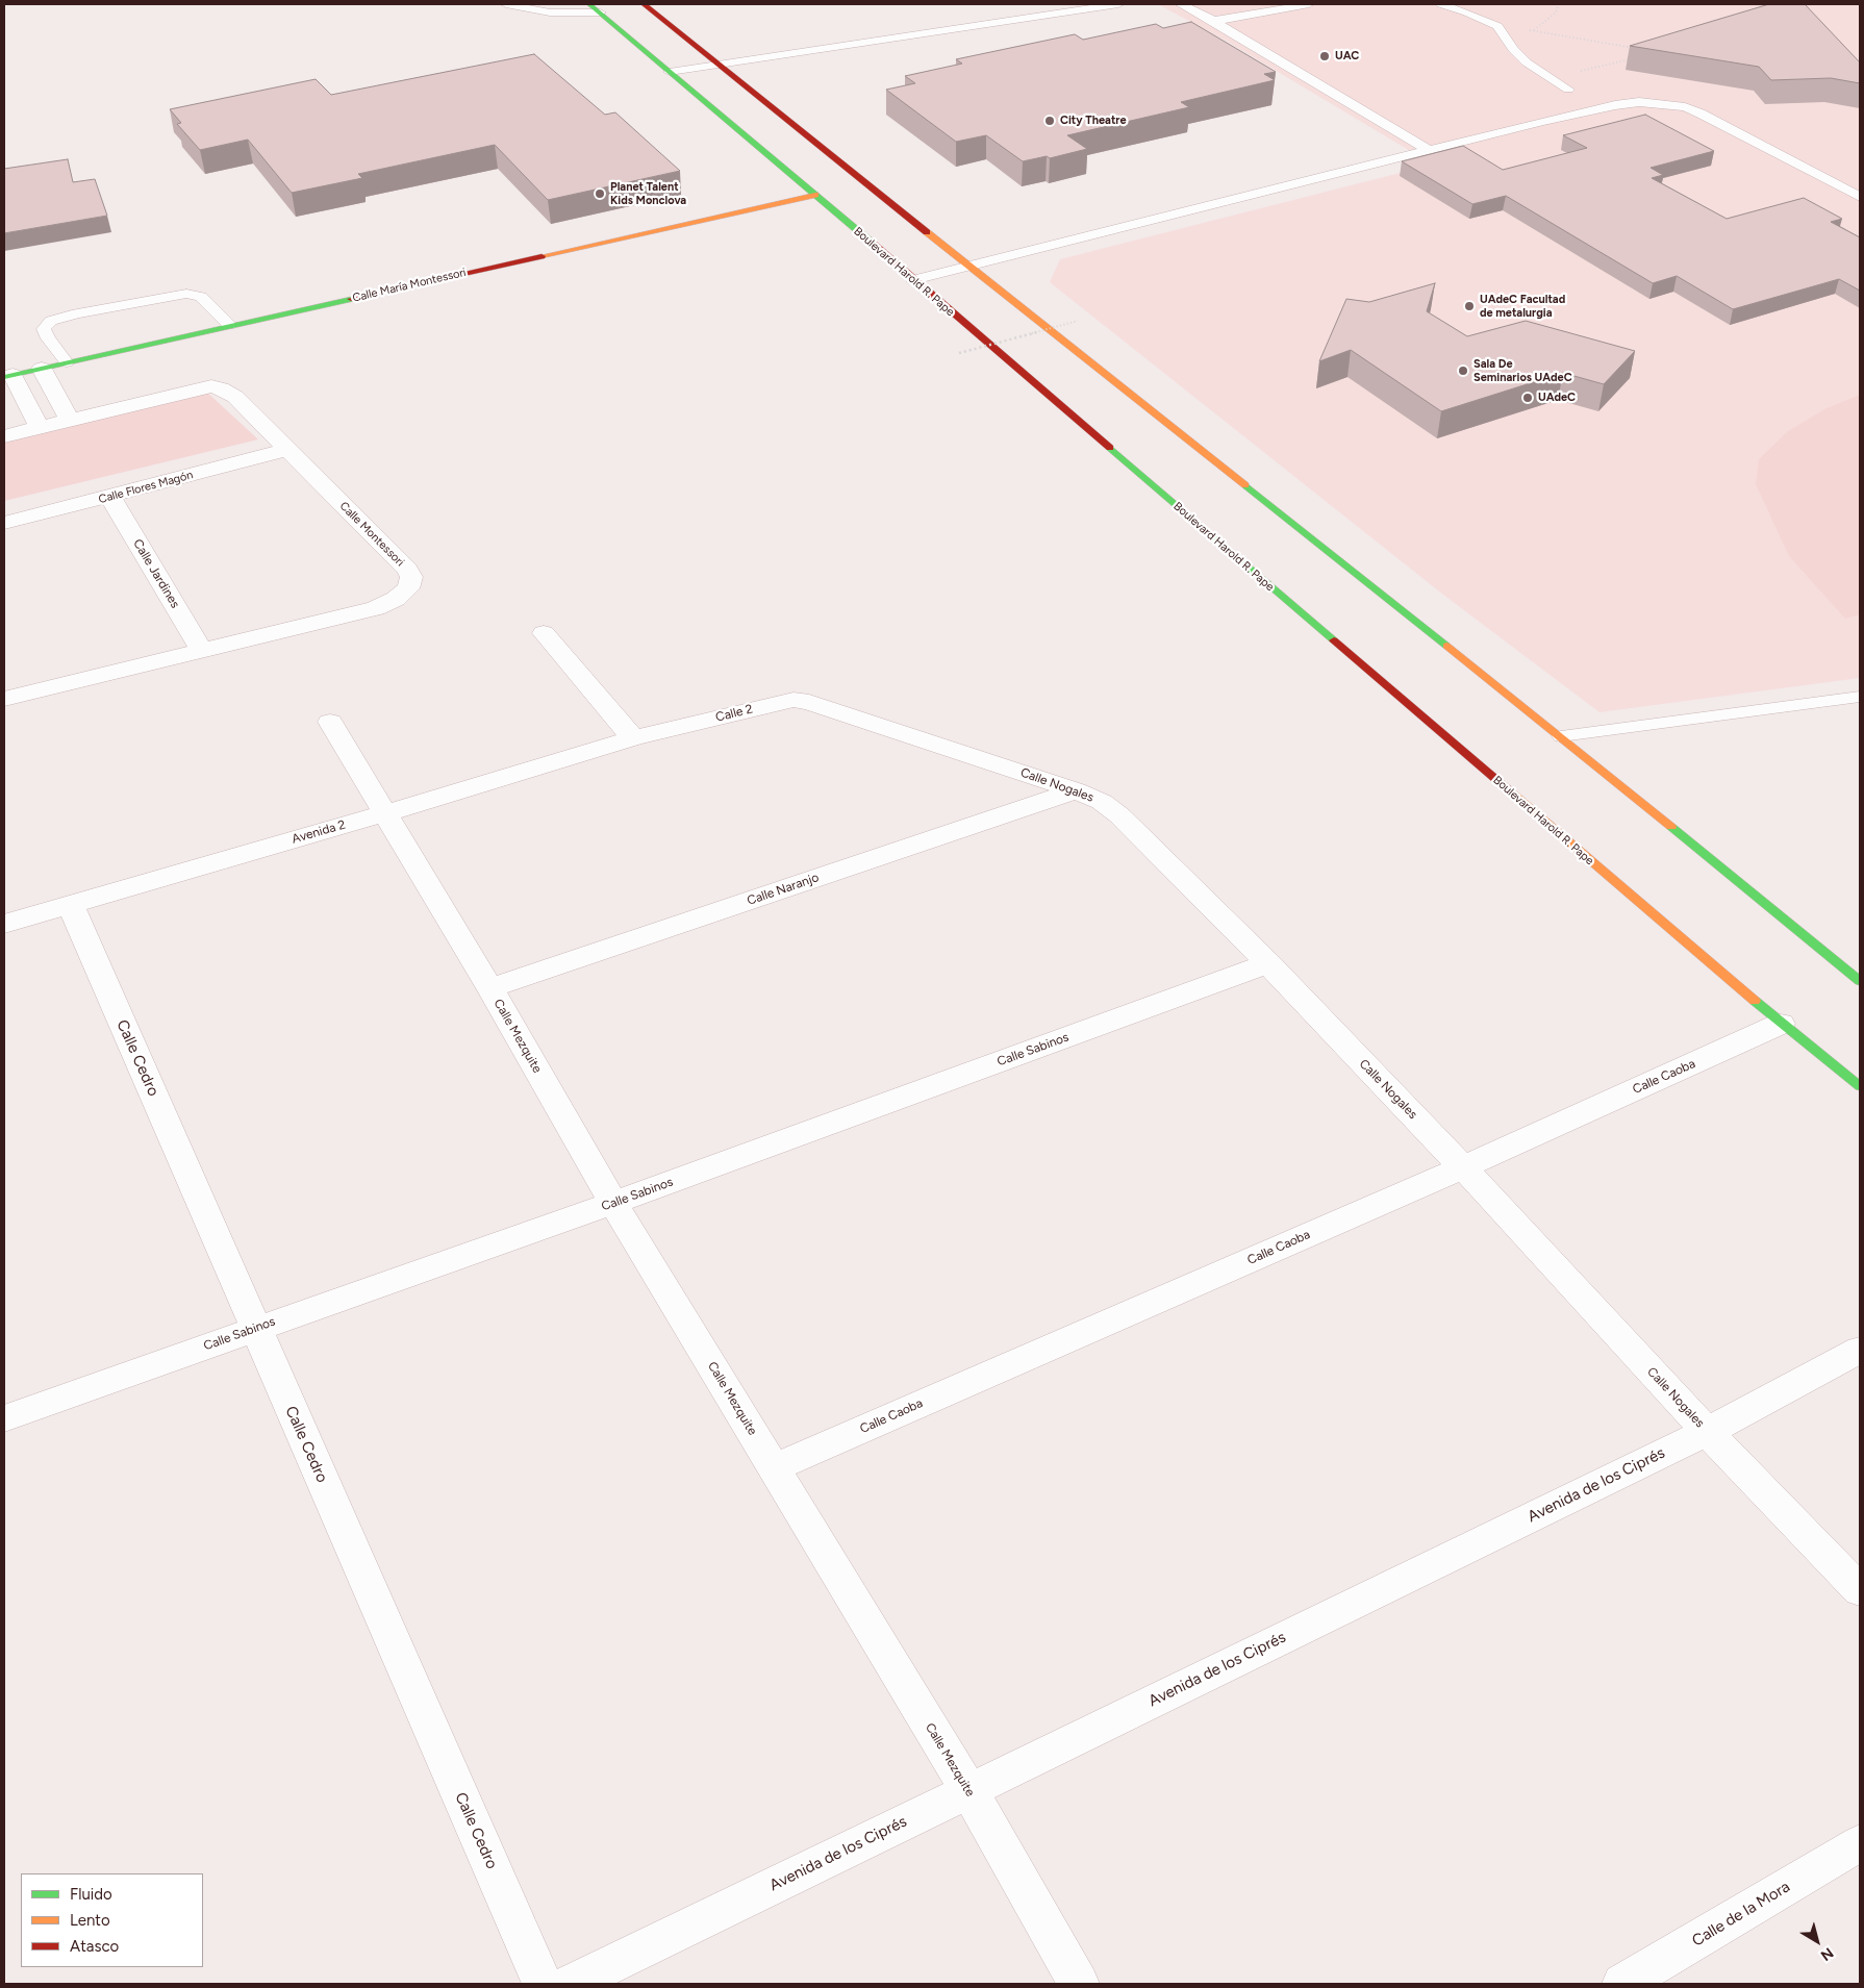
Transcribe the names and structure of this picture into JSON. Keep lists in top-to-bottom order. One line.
{"streets":{"main road":["Boulevard Harold R. Pape","Calle María Montessori"],"street":["Calle Flores Magón","Calle Montessori","Calle Jardines","Calle 2","Calle Nogales","Avenida 2","Calle Naranjo","Calle Mezquite","Calle Sabinos","Calle Cedro","Calle Caoba","Avenida de los Ciprés","Calle de la Mora"]},"crossings":[["Boulevard Harold R. Pape","Calle María Montessori"],["Boulevard Harold R. Pape","Calle Caoba"],["Calle Flores Magón","Calle Montessori"],["Calle Flores Magón","Calle Jardines"],["Calle Montessori","Calle Jardines"],["Calle 2","Calle Nogales"],["Calle 2","Avenida 2"],["Calle Nogales","Calle Naranjo"],["Calle Nogales","Calle Sabinos"],["Calle Nogales","Calle Caoba"],["Calle Nogales","Avenida de los Ciprés"],["Avenida 2","Calle Mezquite"],["Avenida 2","Calle Cedro"],["Calle Naranjo","Calle Mezquite"],["Calle Mezquite","Calle Sabinos"],["Calle Mezquite","Calle Caoba"],["Calle Mezquite","Avenida de los Ciprés"],["Calle Sabinos","Calle Cedro"]],"places":["UAC","City Theatre","Planet Talent Kids Monclova","UAdeC Facultad de metalurgia","Sala De Seminarios UAdeC","UAdeC"],"legend":["Fluido","Lento","Atasco"],"north":"bottom right"}
